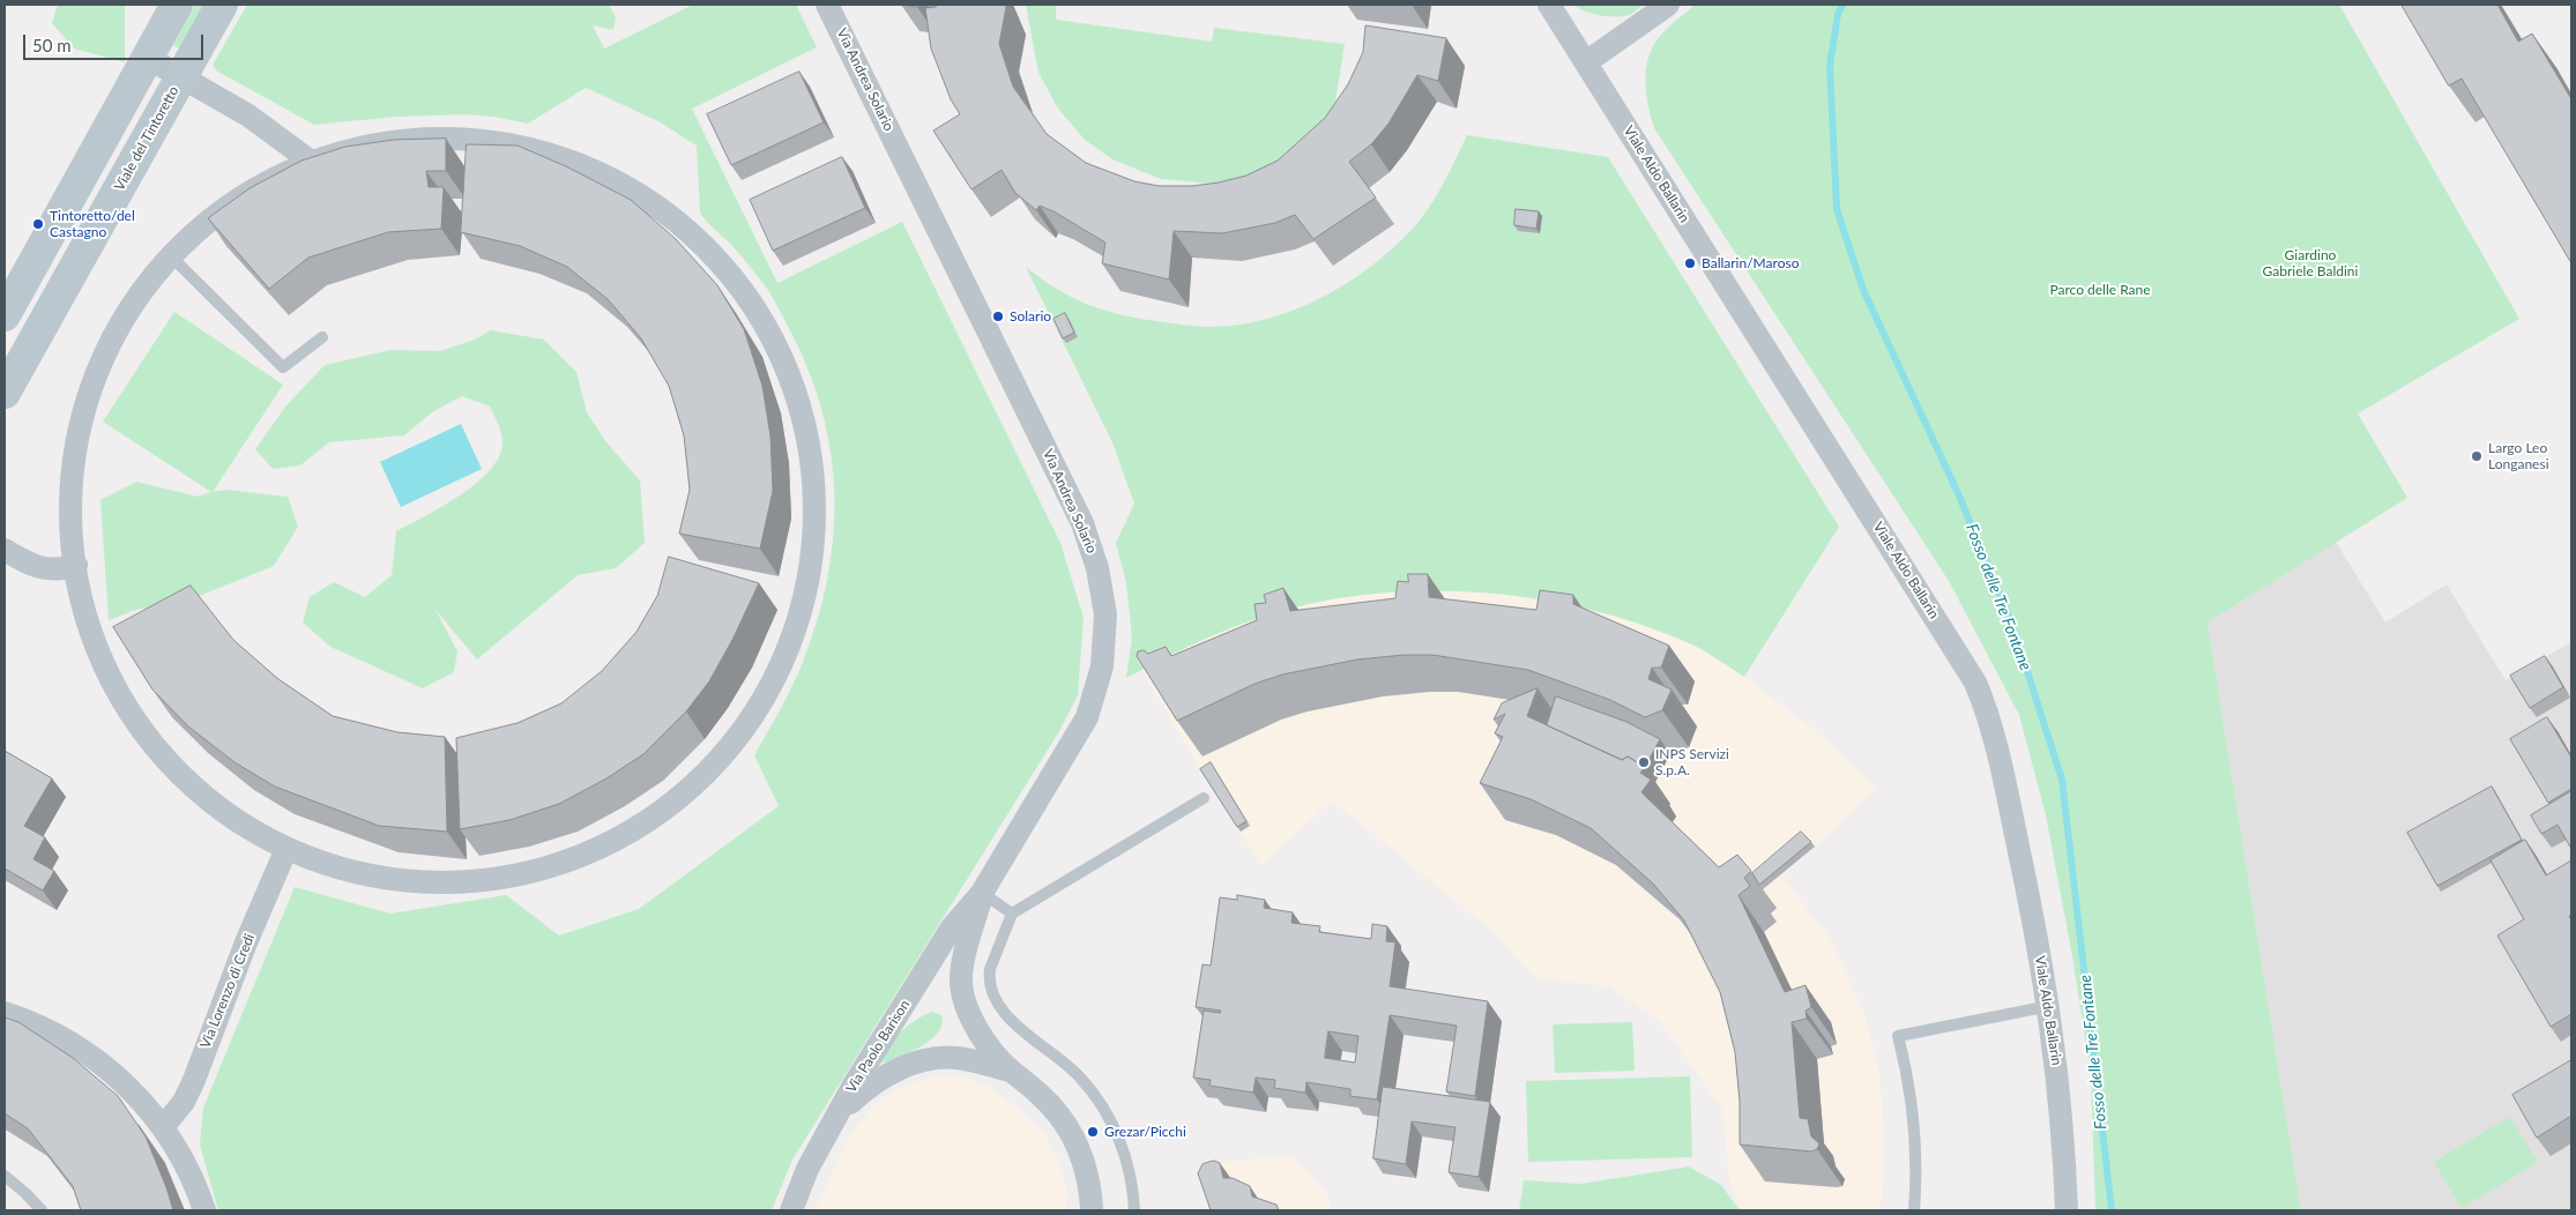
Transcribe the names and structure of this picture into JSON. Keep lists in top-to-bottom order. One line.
{"streets":{"main road":["Viale del Tintoretto"],"street":["Via Andrea Solario","Viale Aldo Ballarin","Via Lorenzo di Credi","Via Paolo Barison"]},"crossings":[["Via Andrea Solario","Via Paolo Barison"]],"water":["Fosso delle Tre Fontane"],"parks":["Giardino Gabriele Baldini","Parco delle Rane"],"places":["Tintoretto/del Castagno","Ballarin/Maroso","Solario","Largo Leo Longanesi","INPS Servizi S.p.A.","Grezar/Picchi"],"scale_bar":"50 m"}
